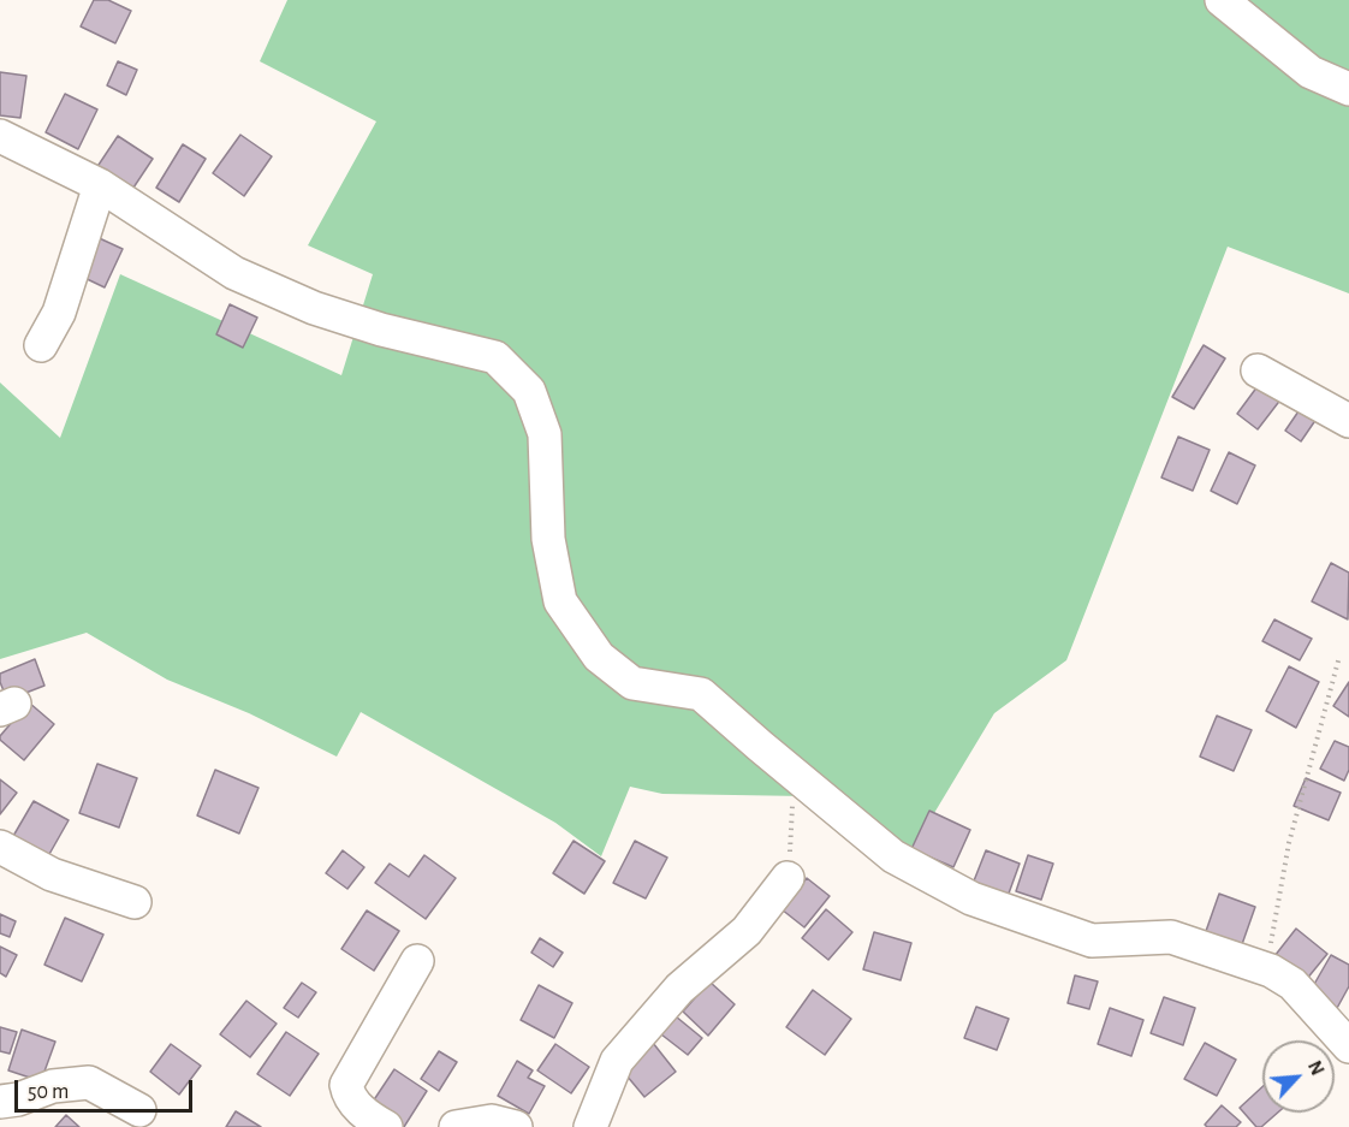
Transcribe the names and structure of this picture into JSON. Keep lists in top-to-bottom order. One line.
{"scale_bar":"50 m","north":"top right"}
